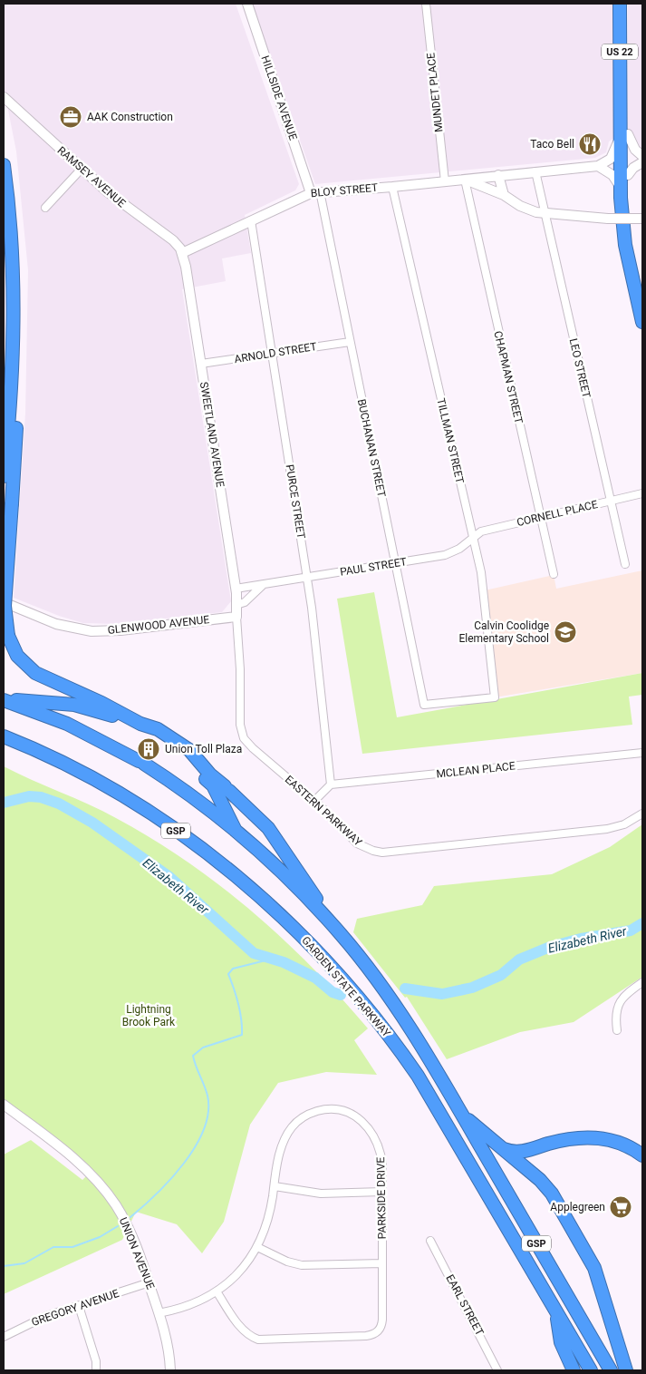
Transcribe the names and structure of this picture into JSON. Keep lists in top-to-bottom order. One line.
{"streets":{"highway":["US 22","GSP","GARDEN STATE PARKWAY"],"street":["MUNDET PLACE","HILLSIDE AVENUE","RAMSEY AVENUE","BLOY STREET","ARNOLD STREET","LEO STREET","CHAPMAN STREET","SWEETLAND AVENUE","TILLMAN STREET","BUCHANAN STREET","PURCE STREET","CORNELL PLACE","PAUL STREET","GLENWOOD AVENUE","MCLEAN PLACE","EASTERN PARKWAY","PARKSIDE DRIVE","UNION AVENUE","EARL STREET","GREGORY AVENUE"]},"crossings":[["MUNDET PLACE","BLOY STREET"],["HILLSIDE AVENUE","BLOY STREET"],["HILLSIDE AVENUE","BUCHANAN STREET"],["RAMSEY AVENUE","BLOY STREET"],["RAMSEY AVENUE","SWEETLAND AVENUE"],["BLOY STREET","LEO STREET"],["BLOY STREET","CHAPMAN STREET"],["BLOY STREET","SWEETLAND AVENUE"],["BLOY STREET","TILLMAN STREET"],["BLOY STREET","BUCHANAN STREET"],["BLOY STREET","PURCE STREET"],["ARNOLD STREET","SWEETLAND AVENUE"],["ARNOLD STREET","BUCHANAN STREET"],["ARNOLD STREET","PURCE STREET"],["LEO STREET","CORNELL PLACE"],["CHAPMAN STREET","CORNELL PLACE"],["SWEETLAND AVENUE","PAUL STREET"],["SWEETLAND AVENUE","GLENWOOD AVENUE"],["SWEETLAND AVENUE","EASTERN PARKWAY"],["TILLMAN STREET","BUCHANAN STREET"],["TILLMAN STREET","CORNELL PLACE"],["TILLMAN STREET","PAUL STREET"],["BUCHANAN STREET","PAUL STREET"],["PURCE STREET","PAUL STREET"],["PURCE STREET","MCLEAN PLACE"],["CORNELL PLACE","PAUL STREET"],["GLENWOOD AVENUE","EASTERN PARKWAY"],["PARKSIDE DRIVE","UNION AVENUE"],["UNION AVENUE","GREGORY AVENUE"]],"water":["Elizabeth River"],"parks":["Lightning Brook Park"],"places":{"office":["AAK Construction"],"restaurant":["Taco Bell"],"school or university":["Calvin Coolidge Elementary School"],"building":["Union Toll Plaza"],"supermarket":["Applegreen"]}}
